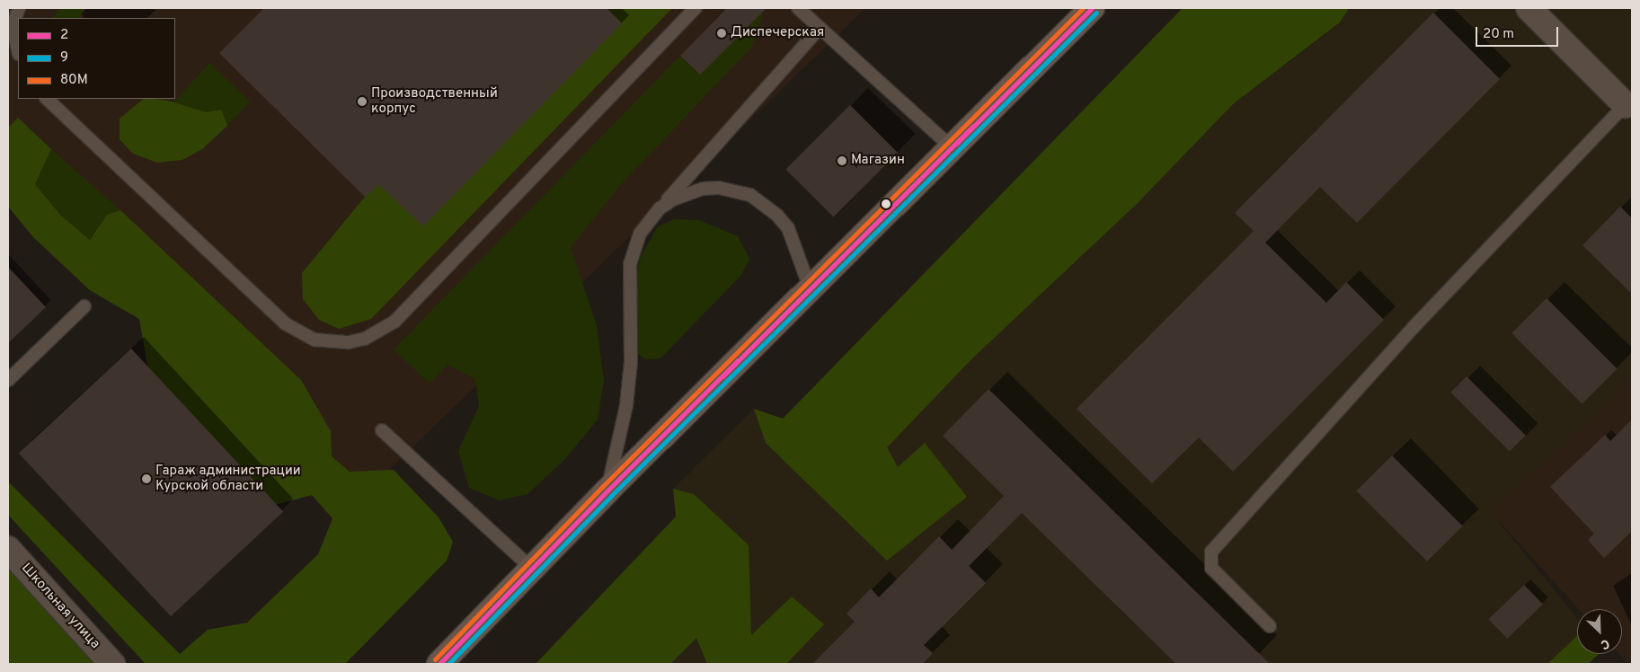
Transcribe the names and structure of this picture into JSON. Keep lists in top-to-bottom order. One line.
{"streets":{"street":["Школьная улица"]},"places":["Диспечерская","Производственный корпус","Магазин","Гараж администрации Курской области"],"lines":["transit line 2","transit line 80М","transit line 9"],"legend":["2","9","80М"],"scale_bar":"20 m","north":"bottom right"}
